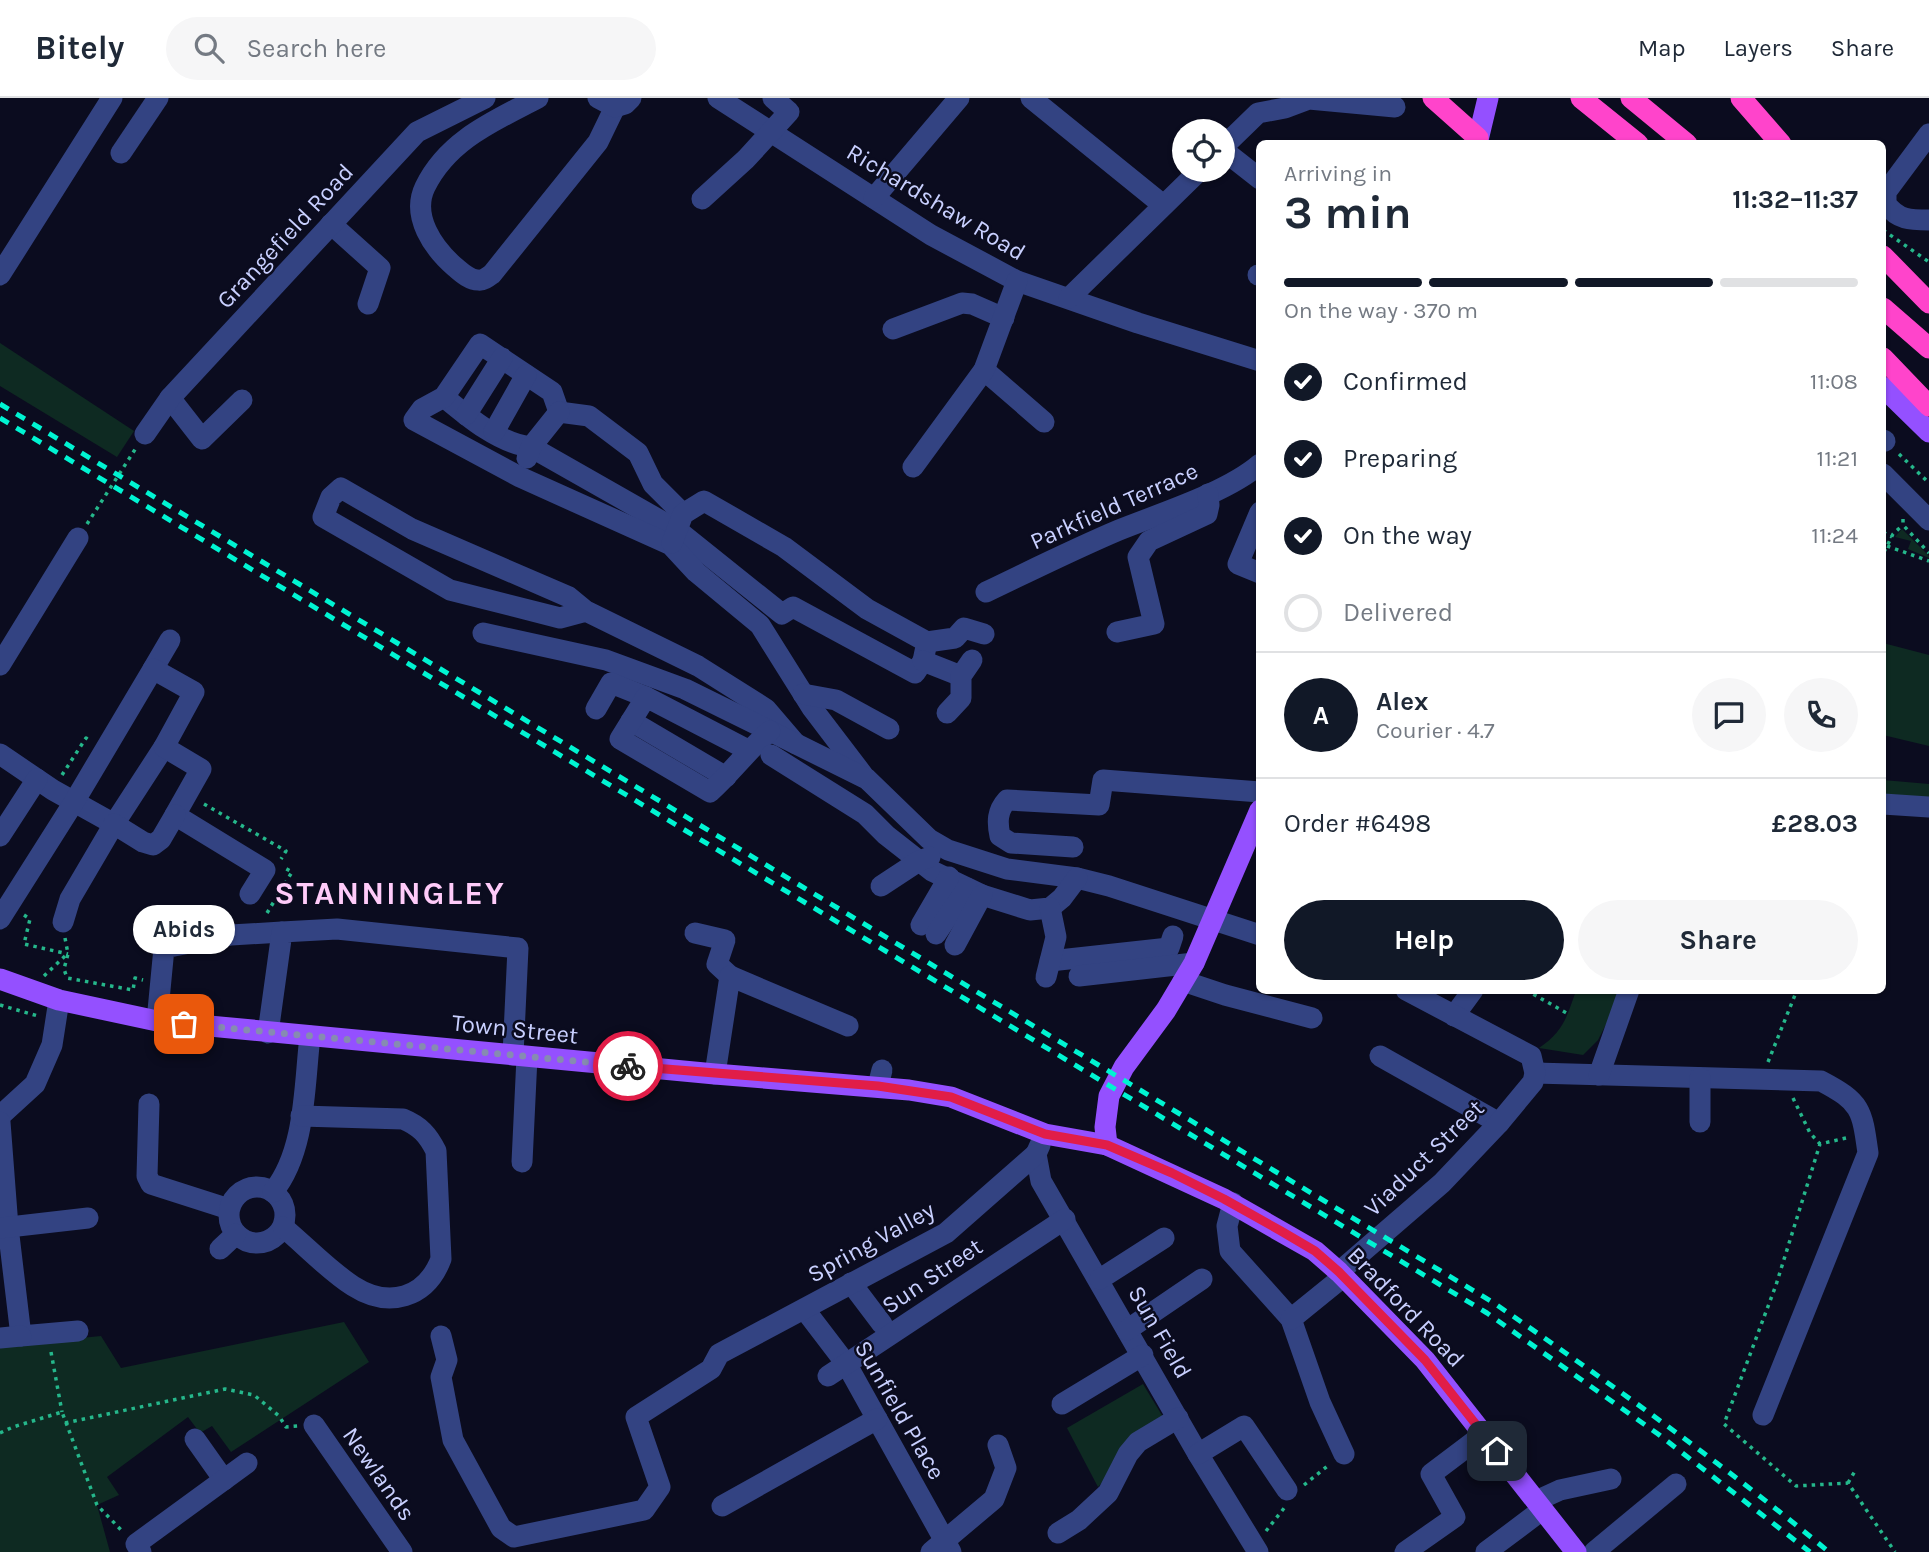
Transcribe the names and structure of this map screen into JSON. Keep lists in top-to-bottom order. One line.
{"streets":{"main road":["Town Street","Bradford Road"],"street":["Richardshaw Road","Grangefield Road","Parkfield Terrace","Viaduct Street","Spring Valley","Sun Street","Sun Field","Sunfield Place","Newlands"]},"crossings":[["Town Street","Bradford Road"],["Viaduct Street","Bradford Road"],["Spring Valley","Sun Field"],["Spring Valley","Sunfield Place"],["Sun Street","Sun Field"],["Sun Street","Sunfield Place"]],"districts":["STANNINGLEY"],"places":["Abids"],"page":{"header":"Bitely","search":"Search here","nav":["Map","Layers","Share"],"heading":["3 min","Arriving in","11:32–11:37"],"panel":["Alex","Courier · 4.7","Order #6498","£28.03"],"bar":"On the way · 370 m","list":[["Confirmed","11:08"],["Preparing","11:21"],["On the way","11:24"],"Delivered"],"round":"A","buttons":["Help","Share"],"bubble":"Abids"}}
